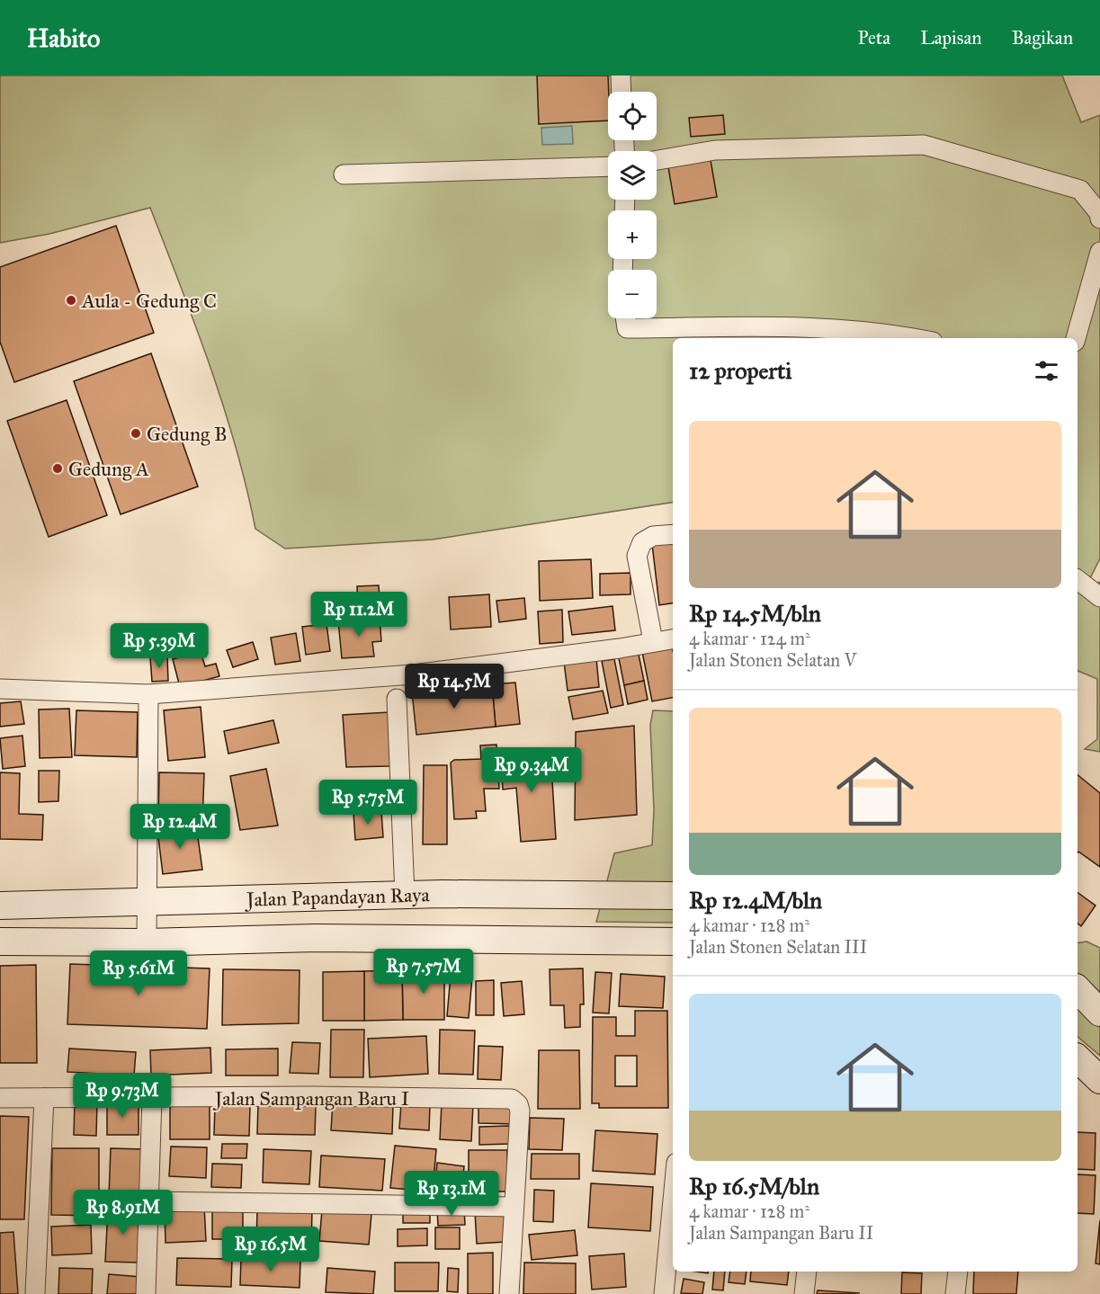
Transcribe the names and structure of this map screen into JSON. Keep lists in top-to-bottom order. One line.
{"streets":{"main road":["Jalan Papandayan Raya"],"street":["Jalan Sampangan Baru I"]},"places":["Aula - Gedung C","Gedung B","Gedung A"],"page":{"header":"Habito","nav":["Peta","Lapisan","Bagikan"],"map_buttons":["+","−"],"heading":"12 properti","list":[{"name":"Rp 14.5M/bln","note":"4 kamar · 124 m² · Jalan Stonen Selatan V"},{"name":"Rp 12.4M/bln","note":"4 kamar · 128 m² · Jalan Stonen Selatan III"},{"name":"Rp 16.5M/bln","note":"4 kamar · 128 m² · Jalan Sampangan Baru II"}],"price":["Rp 11.2M","Rp 5.39M","Rp 14.5M","Rp 9.34M","Rp 5.75M","Rp 12.4M","Rp 7.57M","Rp 5.61M","Rp 9.73M","Rp 13.1M","Rp 8.91M","Rp 16.5M"]}}
